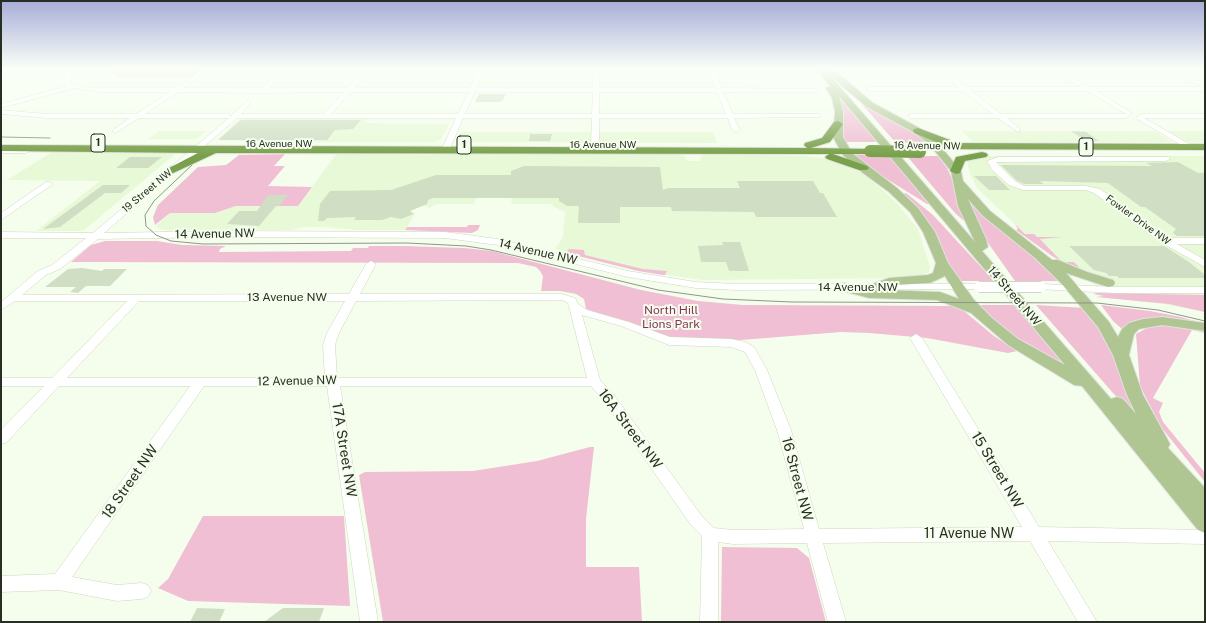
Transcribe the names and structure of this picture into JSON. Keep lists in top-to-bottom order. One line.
{"streets":{"highway":["1","16 Avenue NW"],"main road":["14 Street NW"],"street":["19 Street NW","Fowler Drive NW","14 Avenue NW","13 Avenue NW","12 Avenue NW","16A Street NW","17A Street NW","15 Street NW","16 Street NW","18 Street NW","11 Avenue NW"]},"crossings":[["16 Avenue NW","19 Street NW"],["19 Street NW","14 Avenue NW"],["19 Street NW","13 Avenue NW"],["13 Avenue NW","16A Street NW"],["13 Avenue NW","17A Street NW"],["13 Avenue NW","16 Street NW"],["12 Avenue NW","16A Street NW"],["12 Avenue NW","17A Street NW"],["12 Avenue NW","18 Street NW"],["16A Street NW","16 Street NW"],["16A Street NW","11 Avenue NW"],["15 Street NW","11 Avenue NW"],["16 Street NW","11 Avenue NW"]],"parks":["North Hill Lions Park"]}
